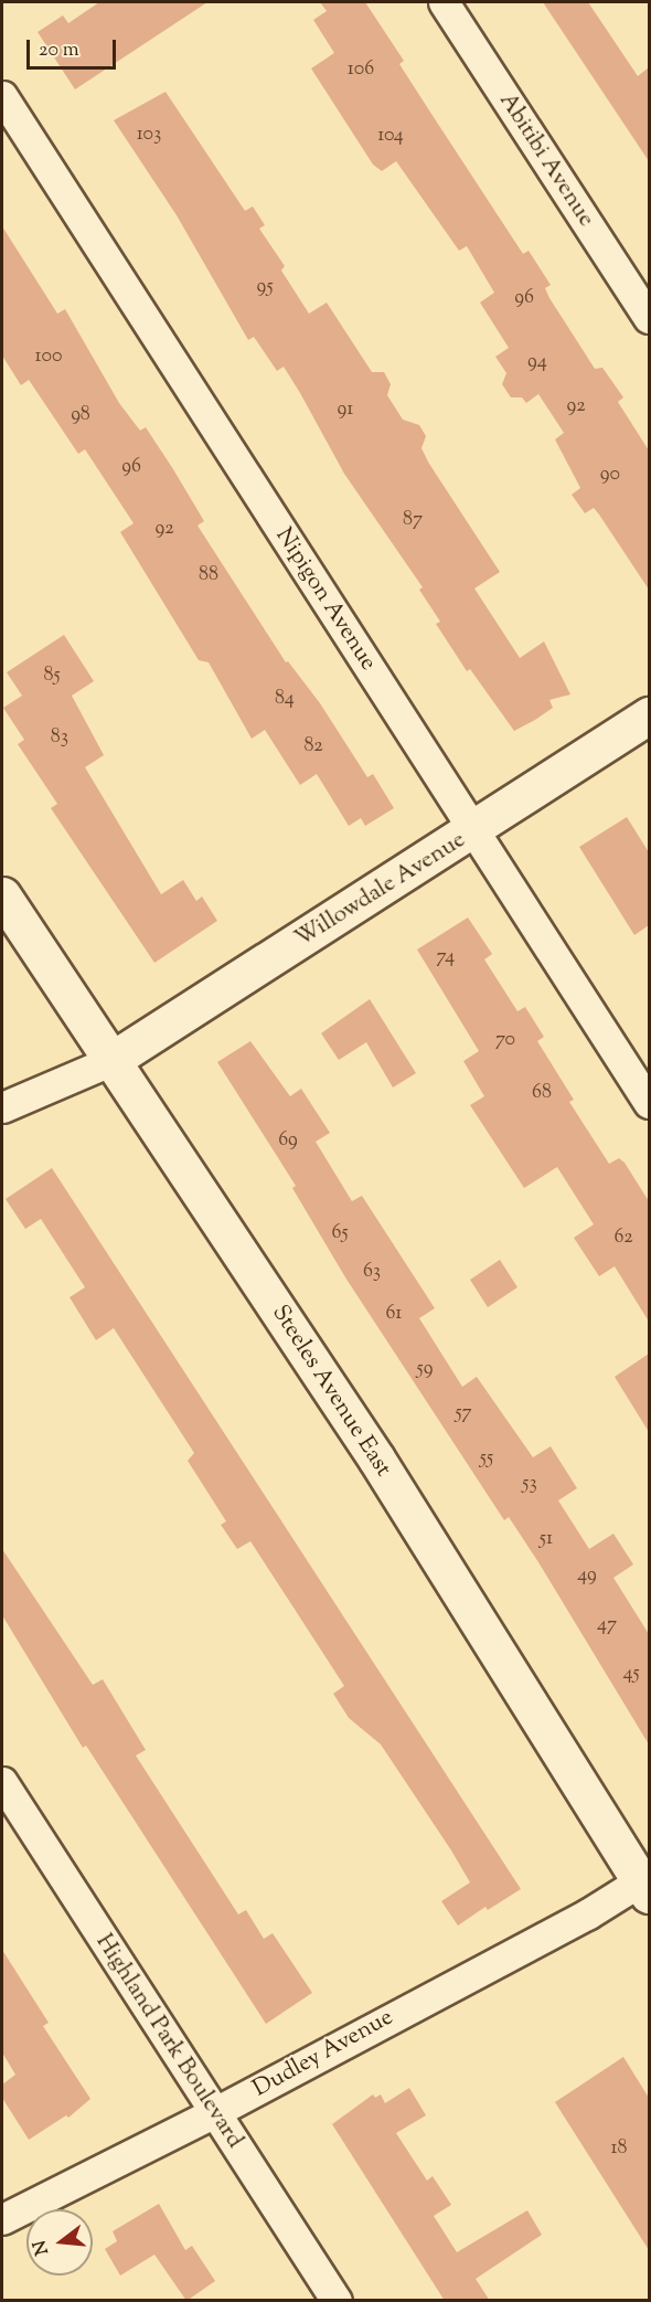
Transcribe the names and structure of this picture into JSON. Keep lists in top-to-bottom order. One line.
{"streets":{"main road":["Willowdale Avenue","Steeles Avenue East"],"street":["Abitibi Avenue","Nipigon Avenue","Highland Park Boulevard","Dudley Avenue"]},"crossings":[["Nipigon Avenue","Willowdale Avenue"],["Willowdale Avenue","Steeles Avenue East"],["Steeles Avenue East","Dudley Avenue"],["Highland Park Boulevard","Dudley Avenue"]],"house_numbers":["106","103","104","95","96","100","94","92","91","98","96","90","87","92","88","85","84","83","82","74","70","68","69","65","62","63","61","59","57","55","53","51","49","47","45","18"],"scale_bar":"20 m","north":"left"}
